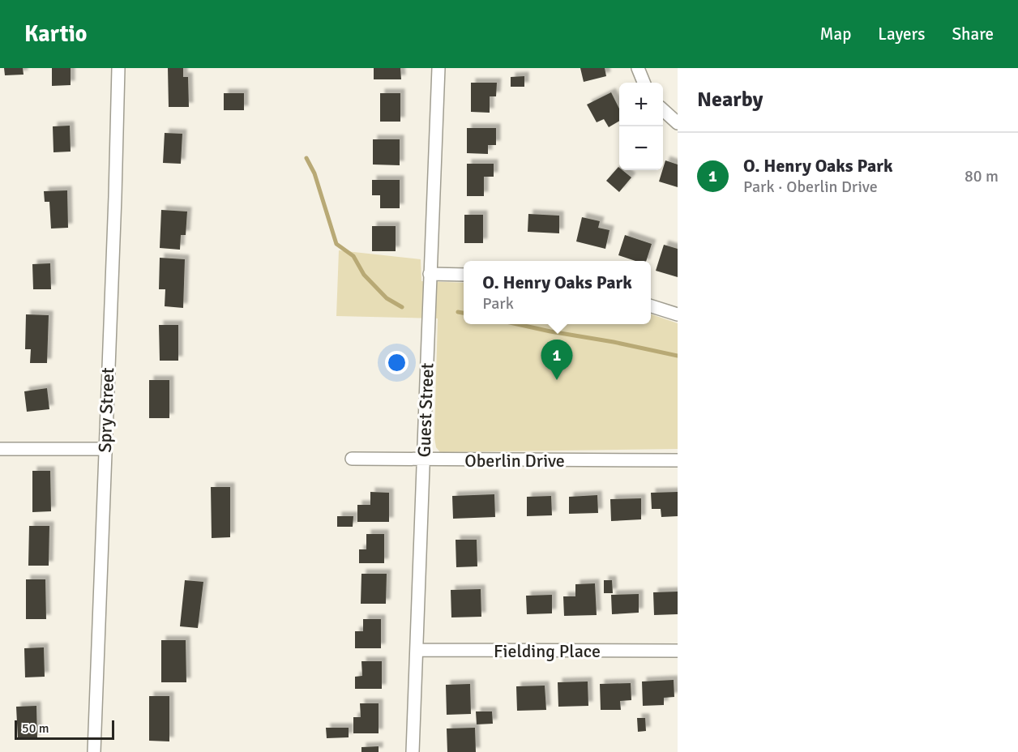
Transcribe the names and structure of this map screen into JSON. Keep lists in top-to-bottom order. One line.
{"streets":{"street":["Spry Street","Guest Street","Oberlin Drive","Fielding Place"]},"crossings":[["Guest Street","Oberlin Drive"],["Guest Street","Fielding Place"]],"scale_bar":"50 m","page":{"header":"Kartio","nav":["Map","Layers","Share"],"heading":"Nearby","map_buttons":["+","−"],"list":[{"mark":"1","name":"O. Henry Oaks Park","note":"Park · Oberlin Drive","value":"80 m"}],"popup":["O. Henry Oaks Park","Park"],"pins":"1","scale":"50 m"}}
